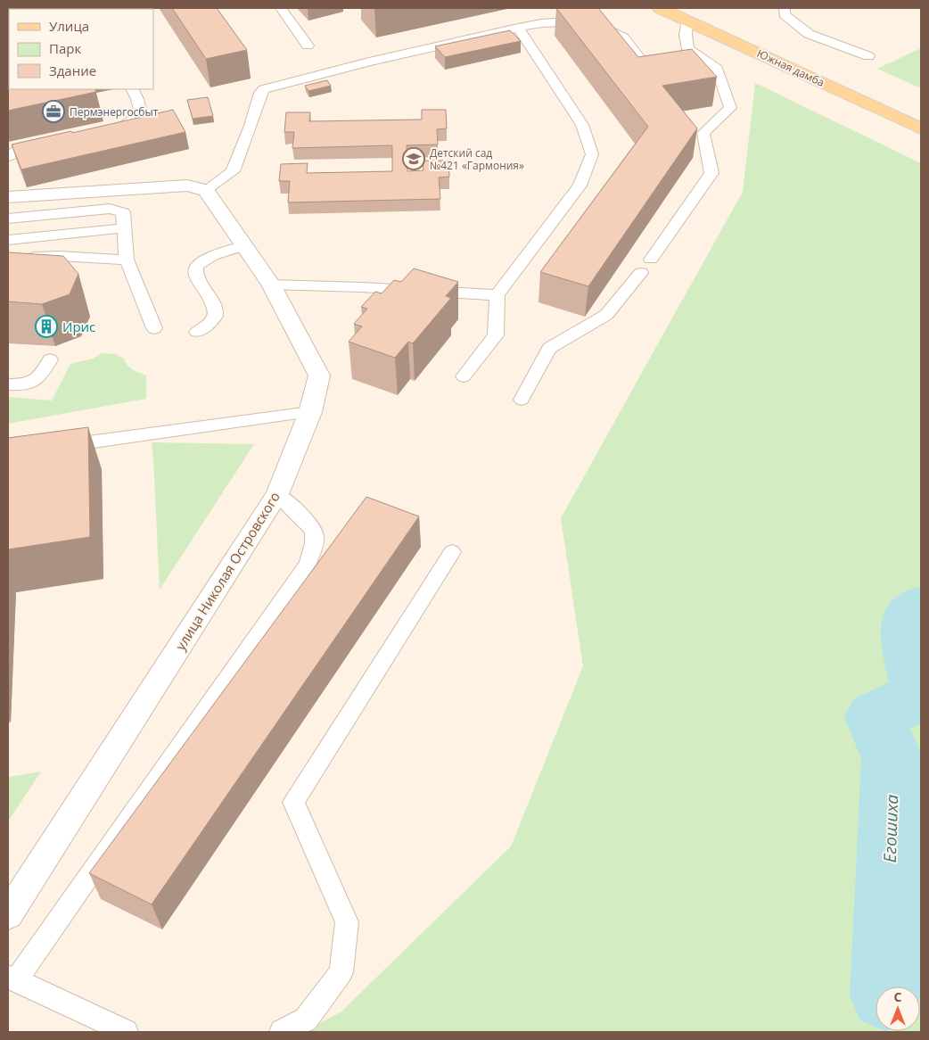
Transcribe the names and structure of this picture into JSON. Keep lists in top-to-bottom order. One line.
{"streets":{"main road":["Южная дамба"],"street":["улица Николая Островского"]},"water":["Егошиха"],"places":{"office":["Пермэнергосбыт"],"school or university":["Детский сад №421 «Гармония»"],"building":["Ирис"]},"legend":["Улица","Парк","Здание"],"north":"top"}
